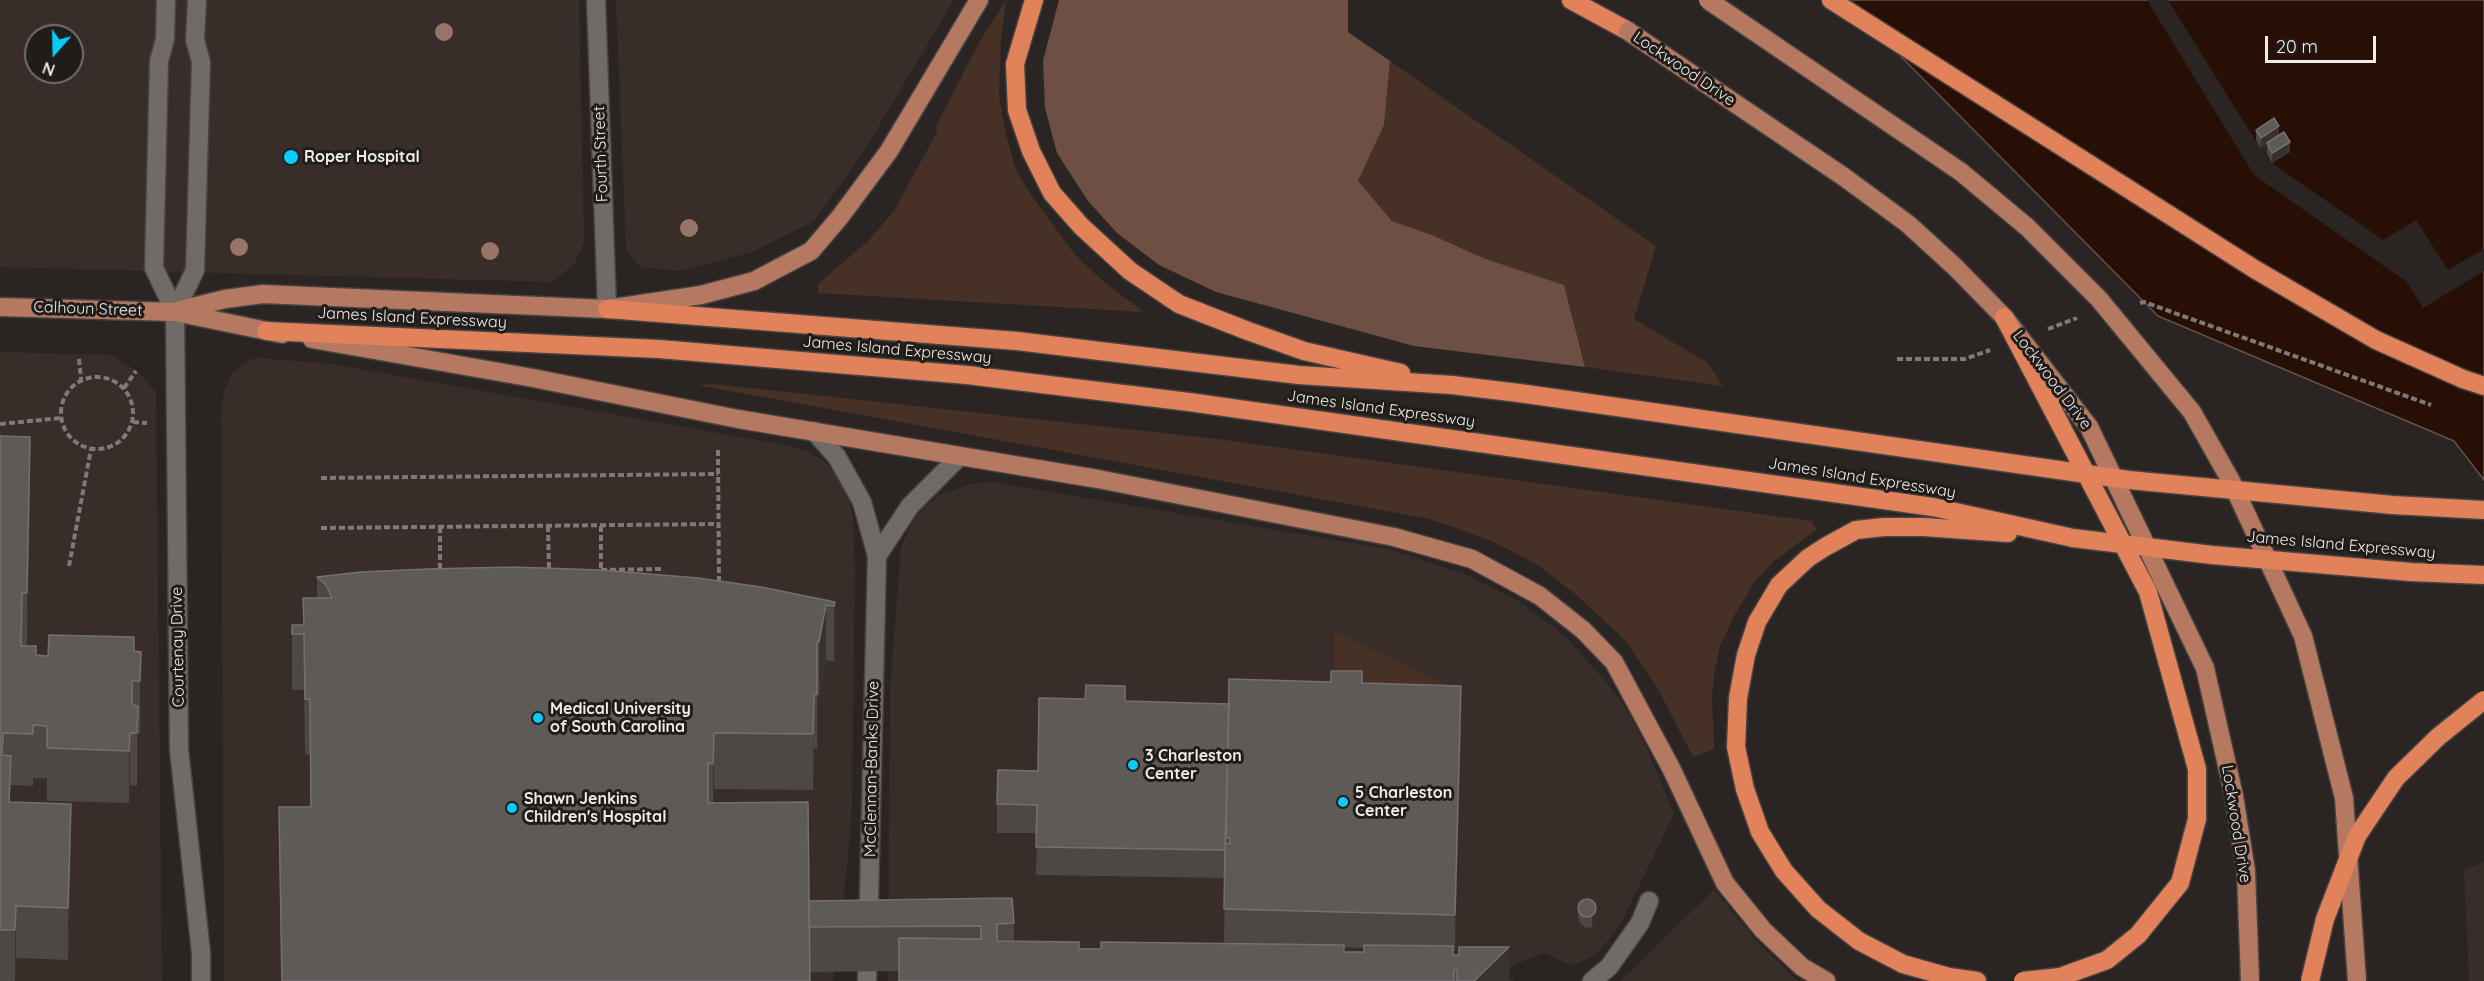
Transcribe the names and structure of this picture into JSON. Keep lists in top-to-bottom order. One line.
{"streets":{"highway":["James Island Expressway"],"main road":["Lockwood Drive","Calhoun Street"],"street":["Fourth Street","Courtenay Drive","McClennan-Banks Drive"]},"crossings":[["Fourth Street","Calhoun Street"],["Fourth Street","James Island Expressway"],["Calhoun Street","James Island Expressway"],["Calhoun Street","Courtenay Drive"],["Calhoun Street","McClennan-Banks Drive"]],"places":["Roper Hospital","Medical University of South Carolina","3 Charleston Center","5 Charleston Center","Shawn Jenkins Children's Hospital"],"scale_bar":"20 m","north":"bottom"}
